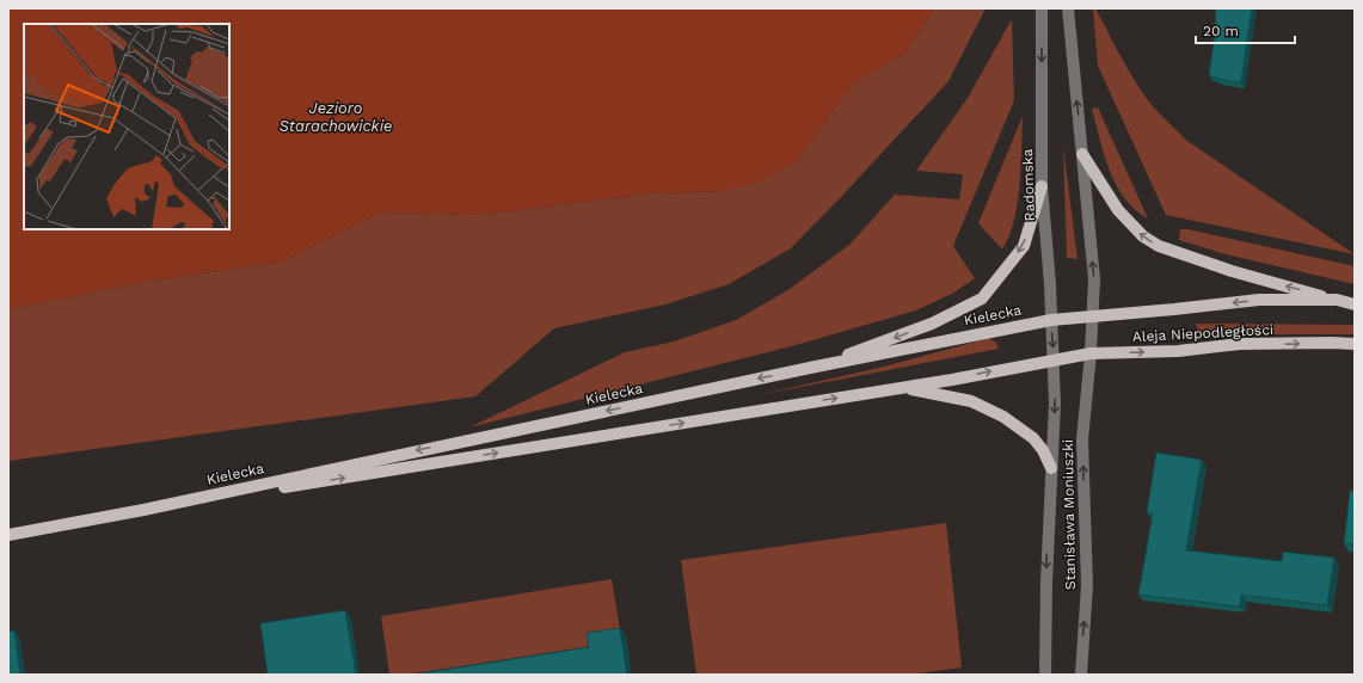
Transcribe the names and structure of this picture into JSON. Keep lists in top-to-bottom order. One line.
{"streets":{"main road":["Kielecka","Aleja Niepodległości"],"street":["Radomska","Stanisława Moniuszki"]},"crossings":[["Radomska","Kielecka"],["Radomska","Aleja Niepodległości"],["Radomska","Stanisława Moniuszki"],["Kielecka","Aleja Niepodległości"],["Kielecka","Stanisława Moniuszki"],["Aleja Niepodległości","Stanisława Moniuszki"]],"water":["Jezioro Starachowickie"],"scale_bar":"20 m"}
